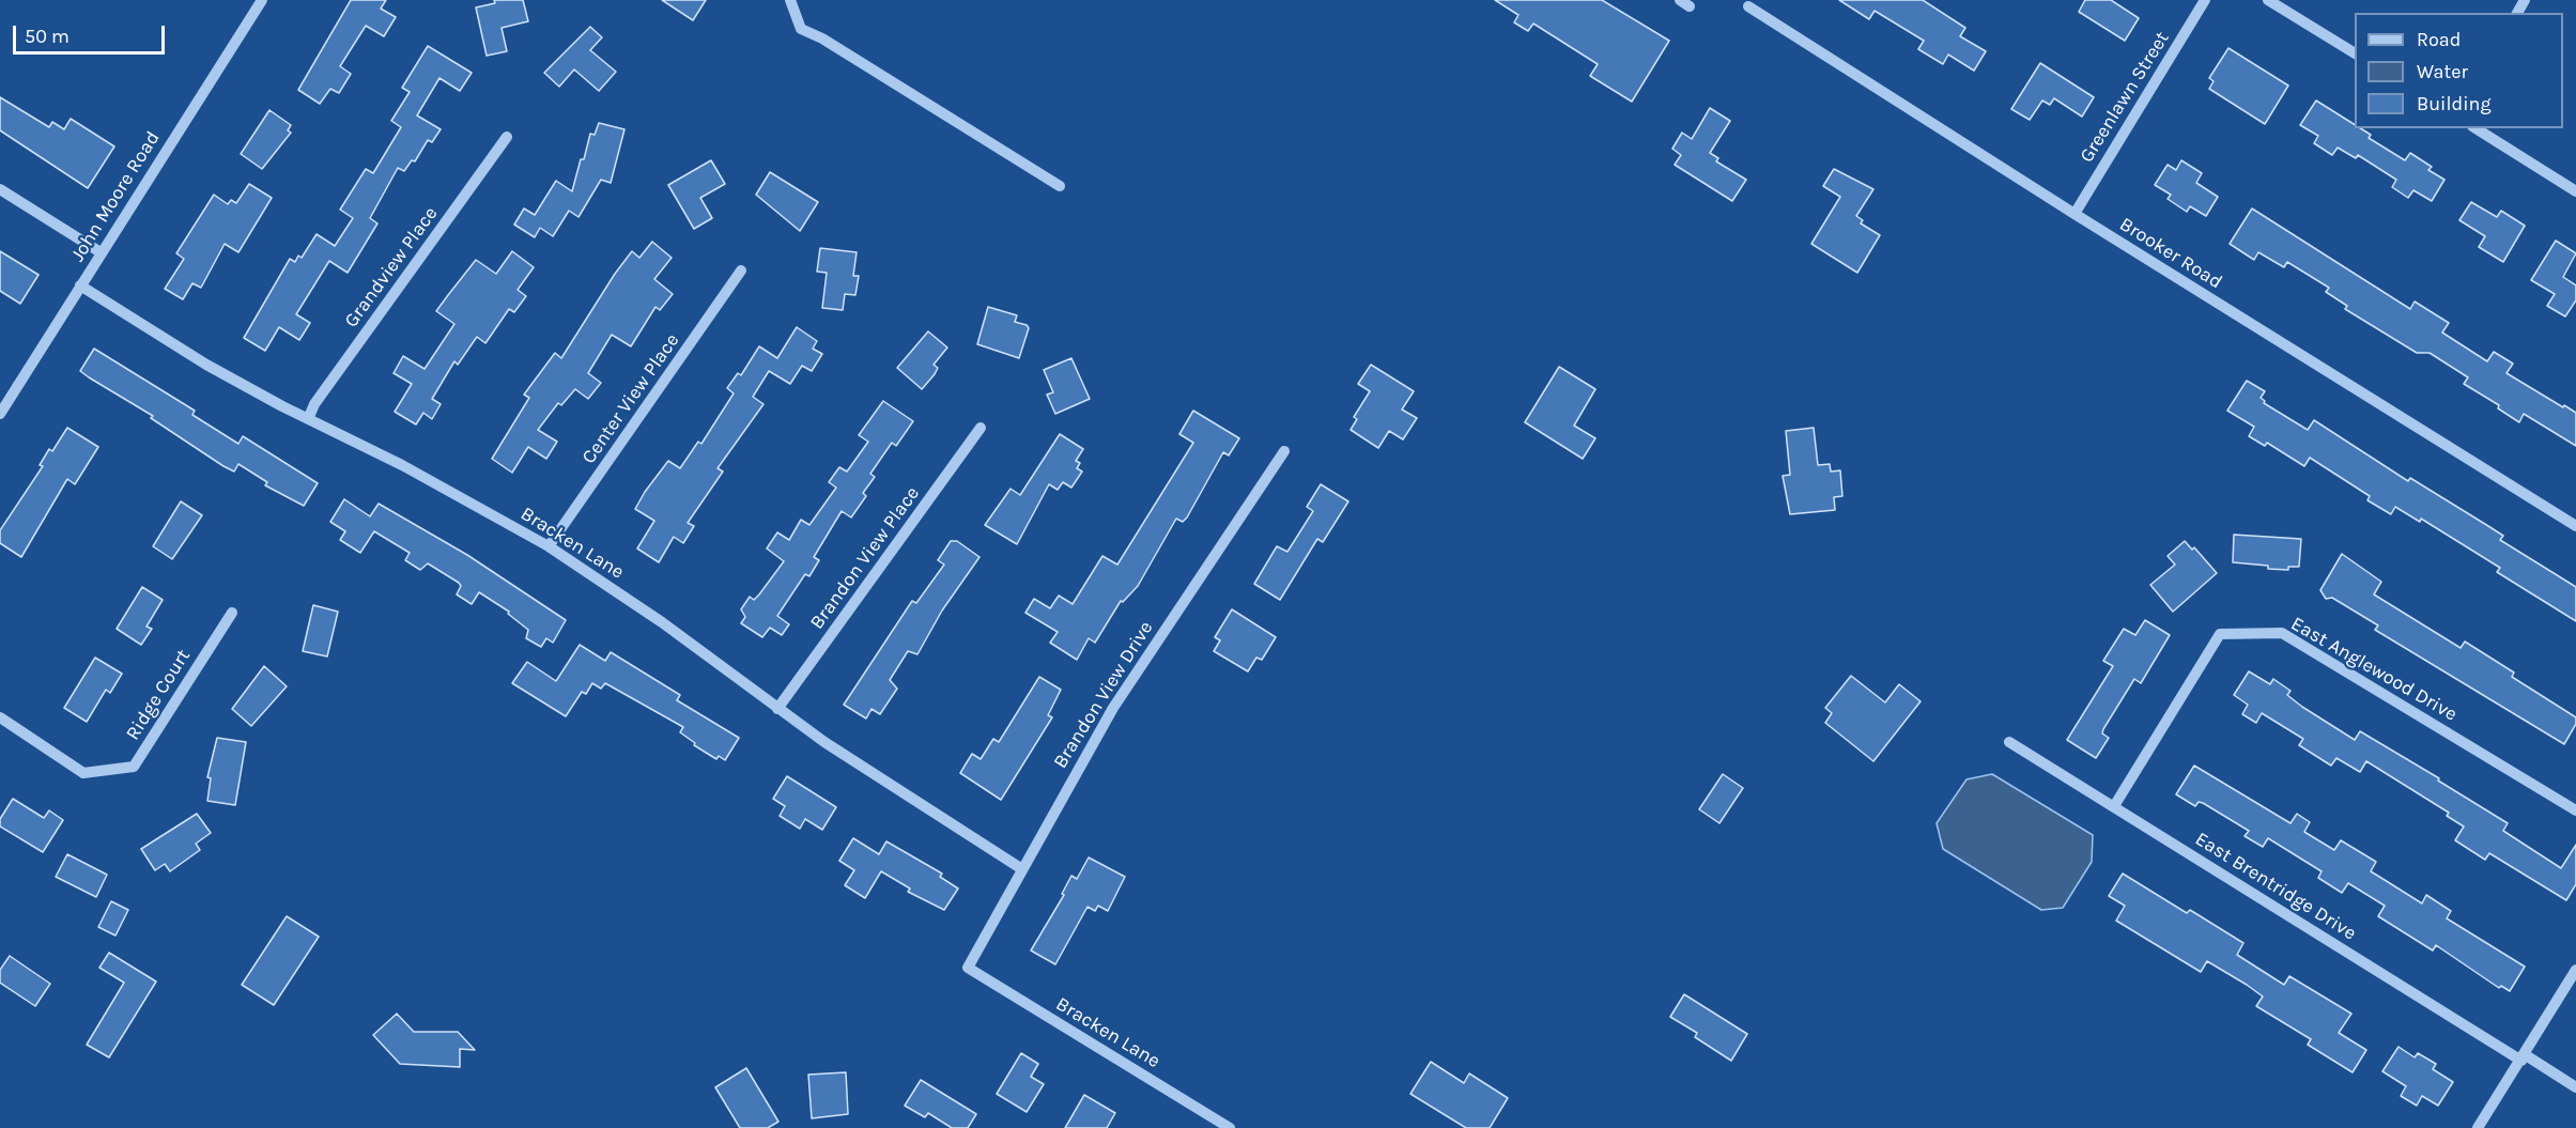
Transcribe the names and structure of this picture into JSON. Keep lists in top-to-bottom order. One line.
{"streets":{"street":["Greenlawn Street","John Moore Road","Brooker Road","Grandview Place","Center View Place","Bracken Lane","Brandon View Place","East Anglewood Drive","Ridge Court","Brandon View Drive","East Brentridge Drive"]},"crossings":[["Greenlawn Street","Brooker Road"],["John Moore Road","Bracken Lane"],["Grandview Place","Bracken Lane"],["Center View Place","Bracken Lane"],["Bracken Lane","Brandon View Place"],["Bracken Lane","Brandon View Drive"],["East Anglewood Drive","East Brentridge Drive"]],"legend":["Road","Water","Building"],"scale_bar":"50 m"}
